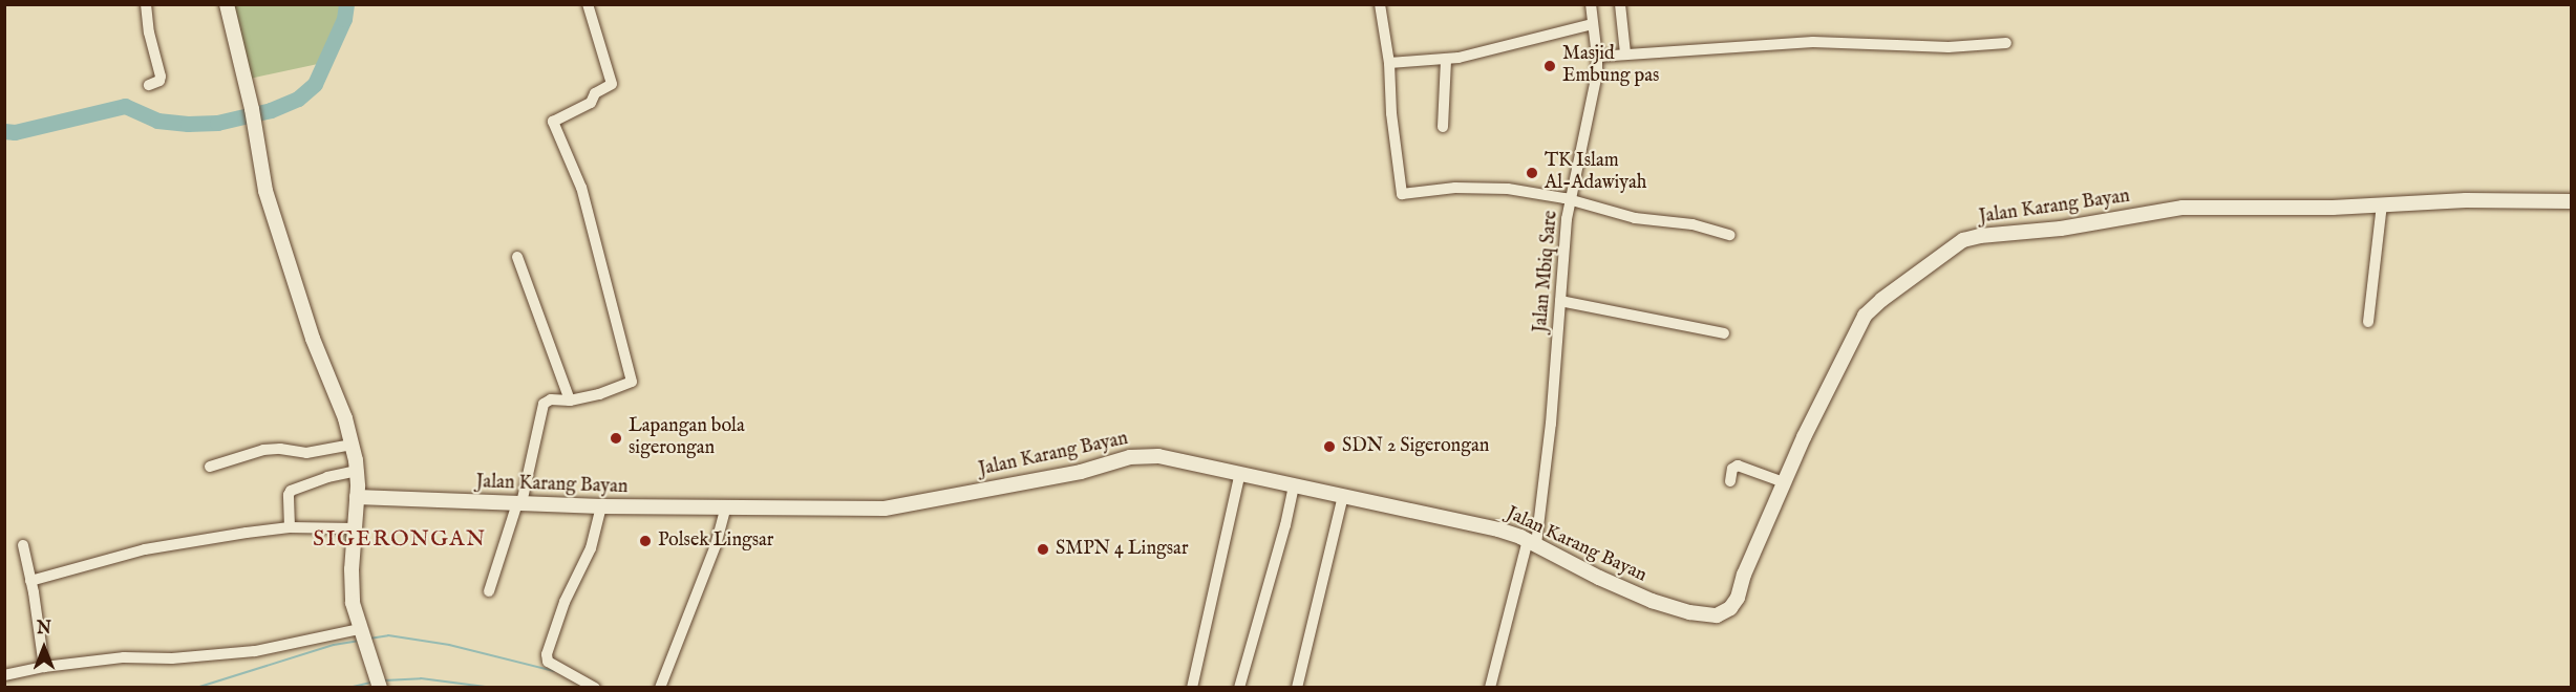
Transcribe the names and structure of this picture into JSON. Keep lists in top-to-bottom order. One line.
{"streets":{"street":["Jalan Karang Bayan","Jalan Mbiq Sare"]},"crossings":[["Jalan Karang Bayan","Jalan Mbiq Sare"]],"districts":["SIGERONGAN"],"places":["Masjid Embung pas","TK Islam Al-Adawiyah","Lapangan bola sigerongan","SDN 2 Sigerongan","Polsek Lingsar","SMPN 4 Lingsar"],"north":"top"}
